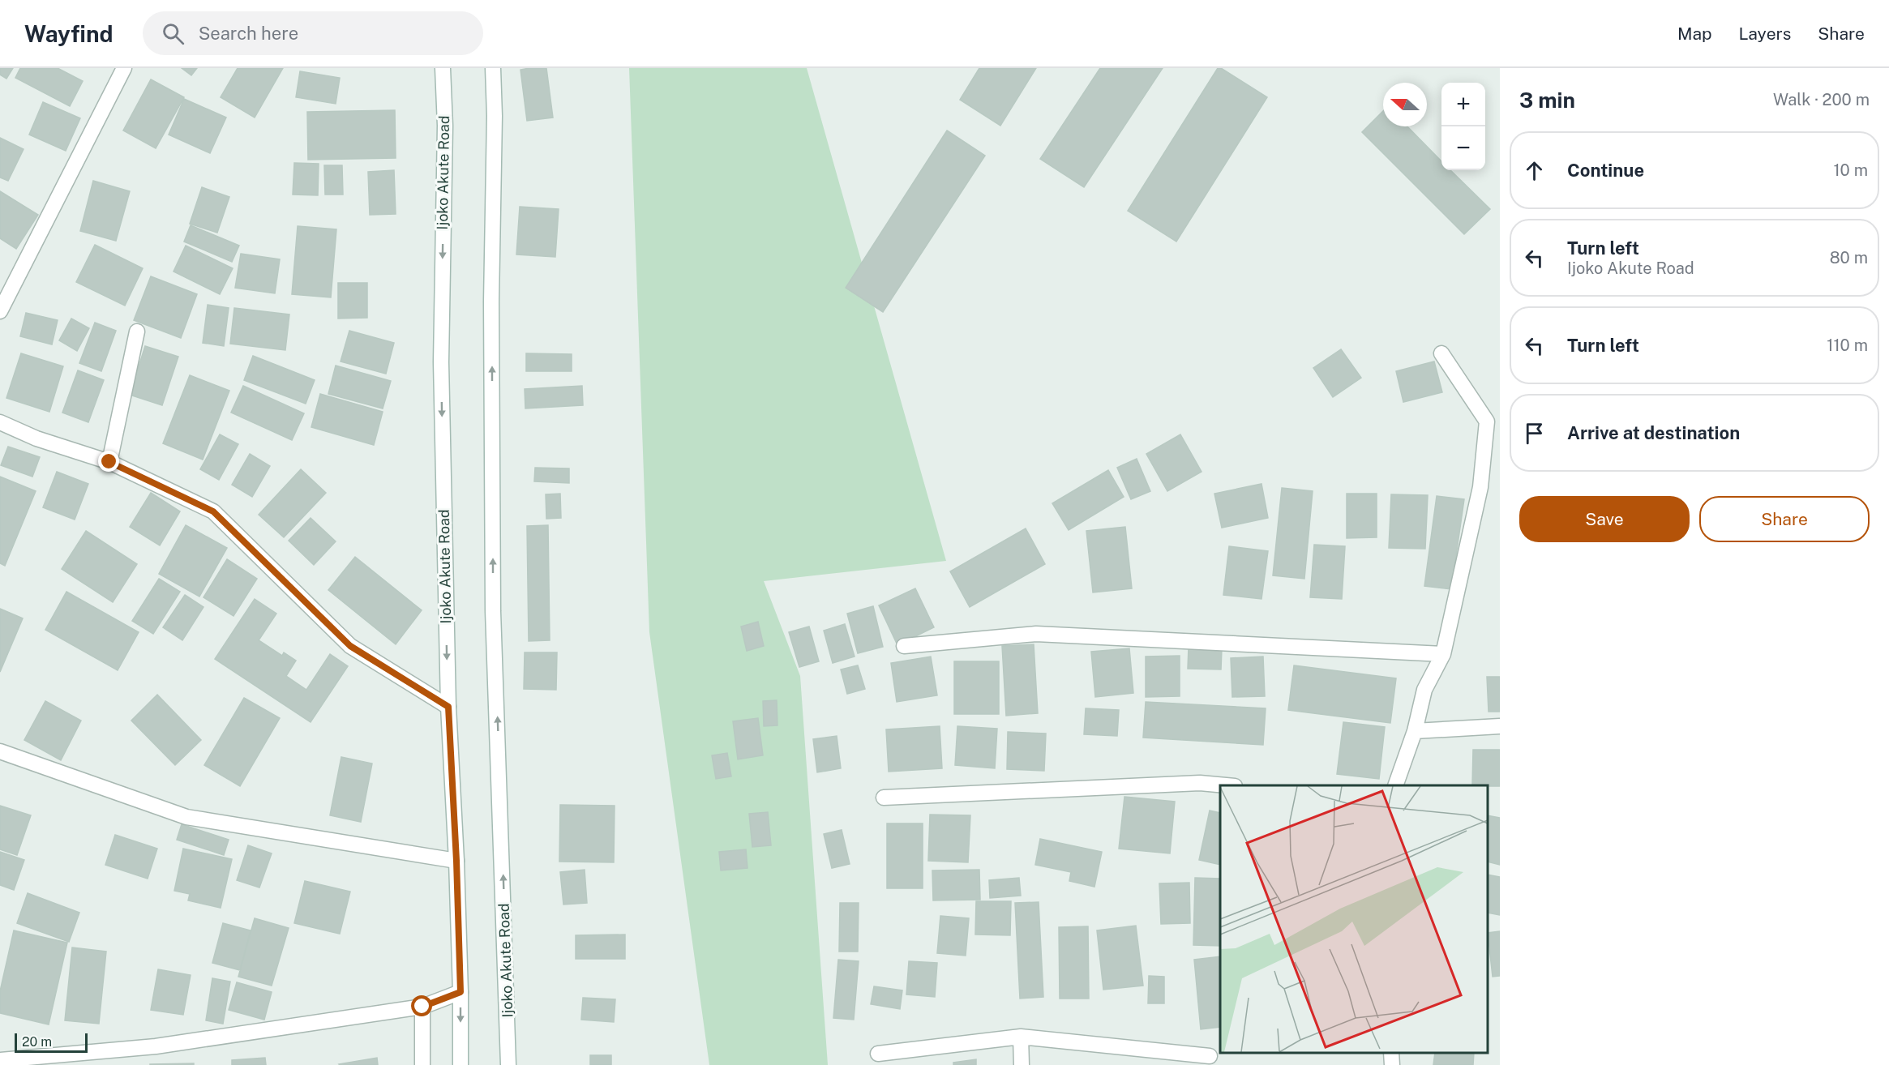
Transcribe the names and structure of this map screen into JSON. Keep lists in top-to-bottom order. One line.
{"streets":{"street":["Ijoko Akute Road"]},"scale_bar":"20 m","north":"left","page":{"header":"Wayfind","search":"Search here","nav":["Map","Layers","Share"],"heading":["3 min","Walk · 200 m"],"map_buttons":["+","−"],"list":[["Continue","10 m"],["Turn left","Ijoko Akute Road","80 m"],["Turn left","110 m"],"Arrive at destination"],"buttons":["Save","Share"],"scale":"20 m"}}
